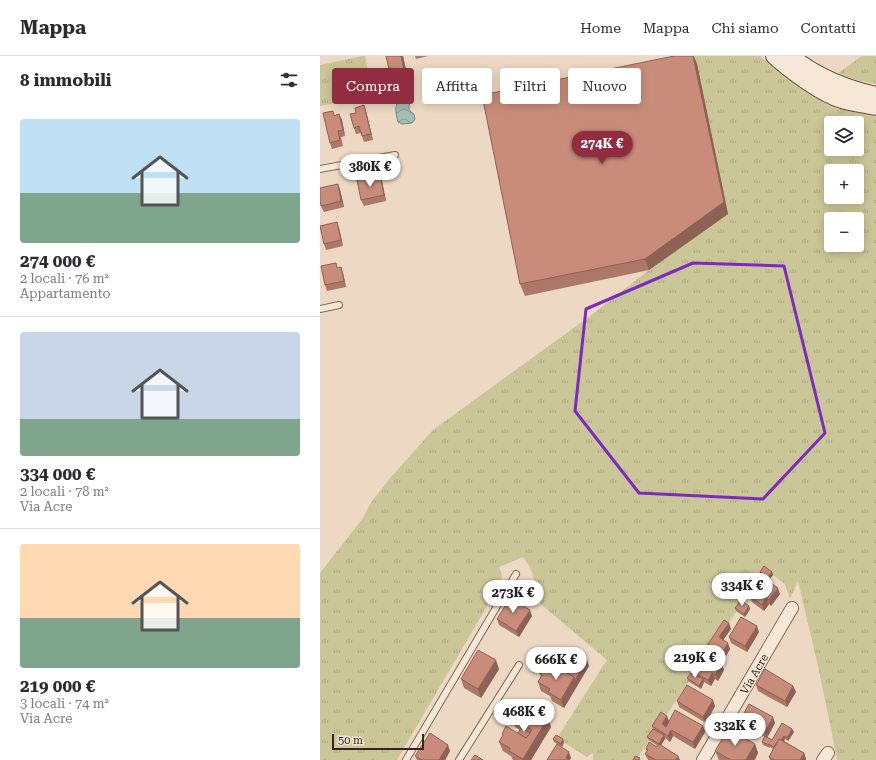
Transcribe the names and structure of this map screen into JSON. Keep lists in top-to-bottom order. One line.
{"streets":{"street":["Via Acre"]},"scale_bar":"50 m","page":{"header":"Mappa","nav":["Home","Mappa","Chi siamo","Contatti"],"heading":"8 immobili","chip":["Compra","Affitta","Filtri","Nuovo"],"list":[{"name":"274 000 €","note":"2 locali · 76 m² · Appartamento"},{"name":"334 000 €","note":"2 locali · 78 m² · Via Acre"},{"name":"219 000 €","note":"3 locali · 74 m² · Via Acre"}],"map_buttons":["+","−"],"price":["274K €","380K €","334K €","273K €","219K €","666K €","468K €","332K €"],"scale":"50 m"}}
